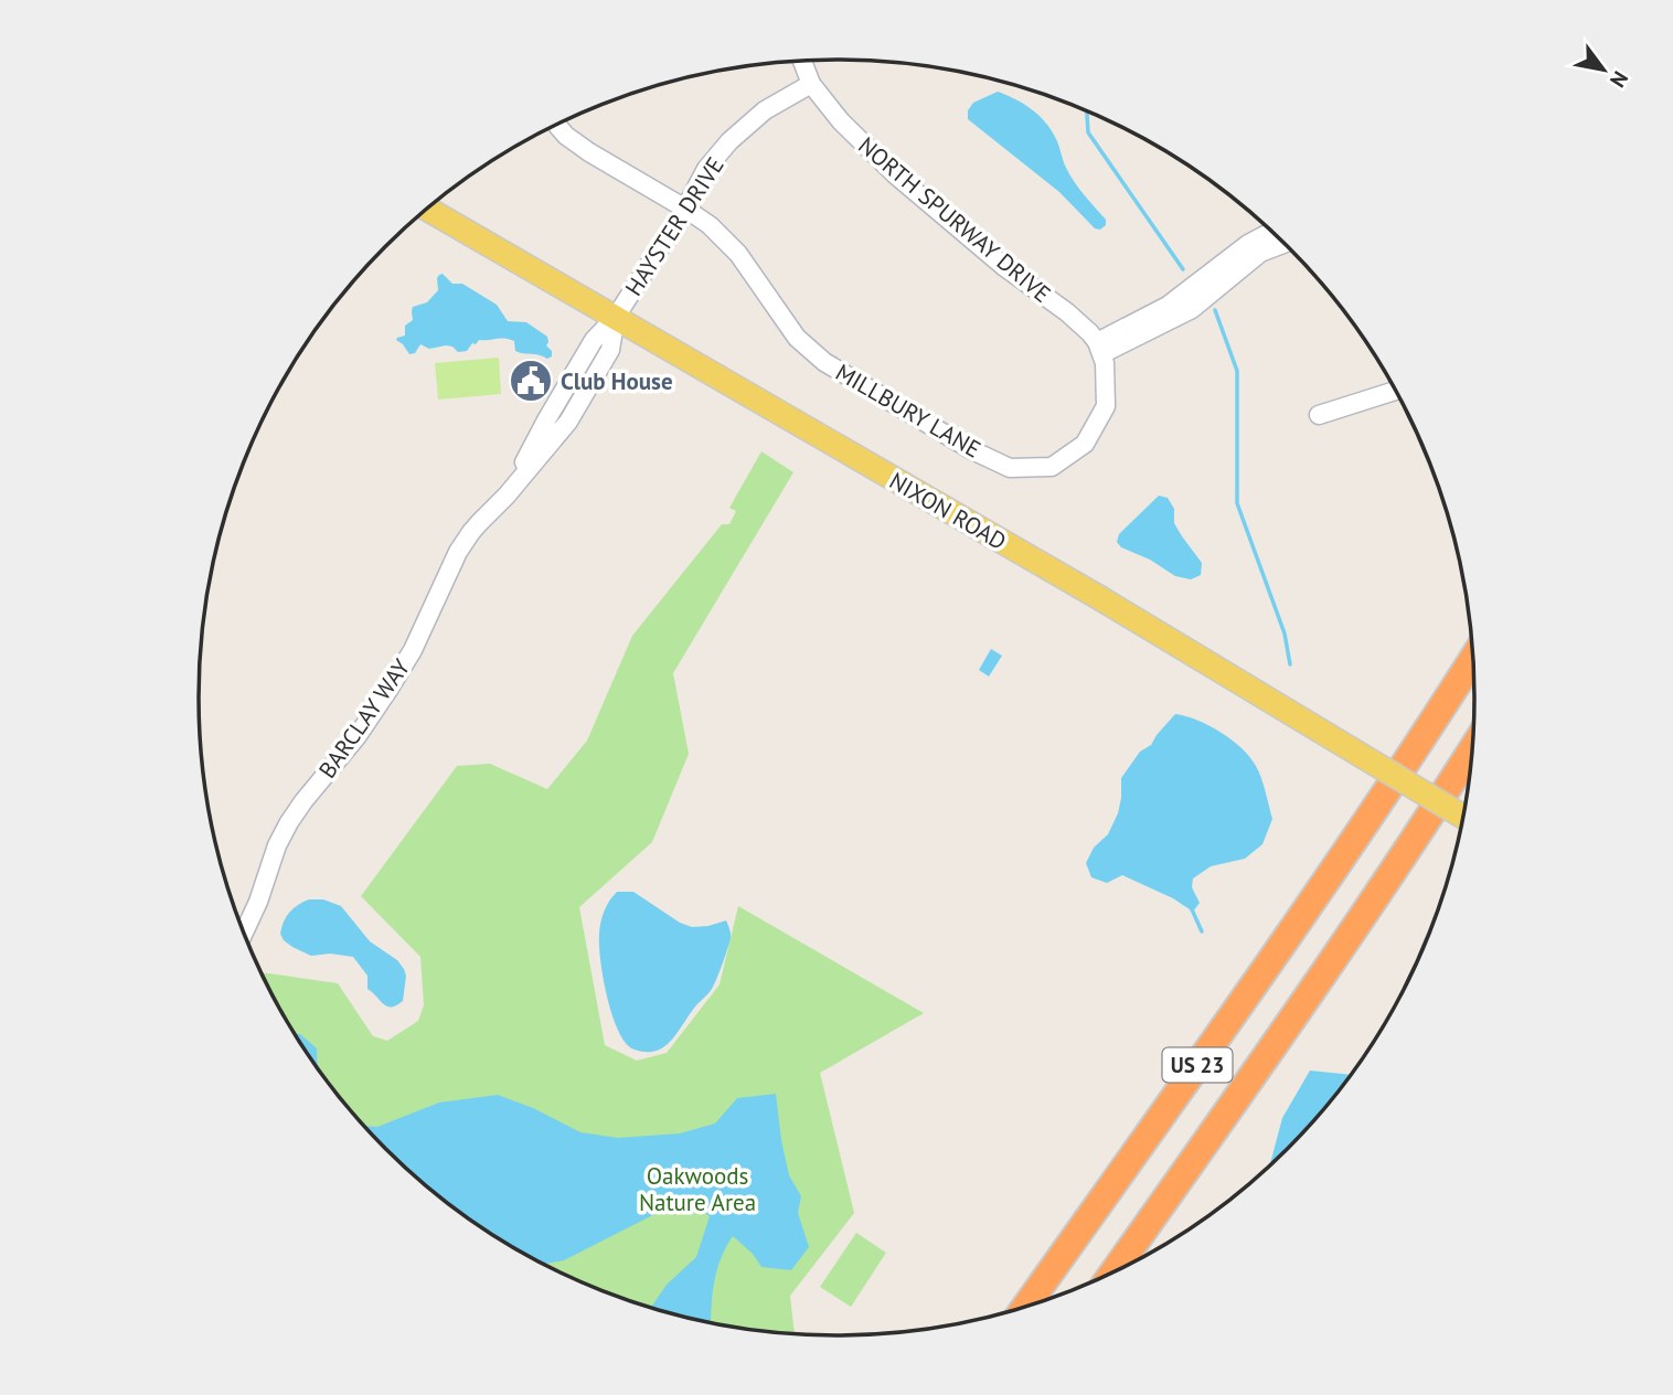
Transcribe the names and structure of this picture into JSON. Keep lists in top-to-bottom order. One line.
{"streets":{"highway":["US 23"],"main road":["NIXON ROAD"],"street":["NORTH SPURWAY DRIVE","HAYSTER DRIVE","MILLBURY LANE","BARCLAY WAY"]},"crossings":[["NORTH SPURWAY DRIVE","HAYSTER DRIVE"],["NORTH SPURWAY DRIVE","MILLBURY LANE"],["HAYSTER DRIVE","MILLBURY LANE"],["HAYSTER DRIVE","NIXON ROAD"],["HAYSTER DRIVE","BARCLAY WAY"],["NIXON ROAD","BARCLAY WAY"]],"parks":["Oakwoods Nature Area"],"places":{"public building":["Club House"]},"north":"bottom right"}
